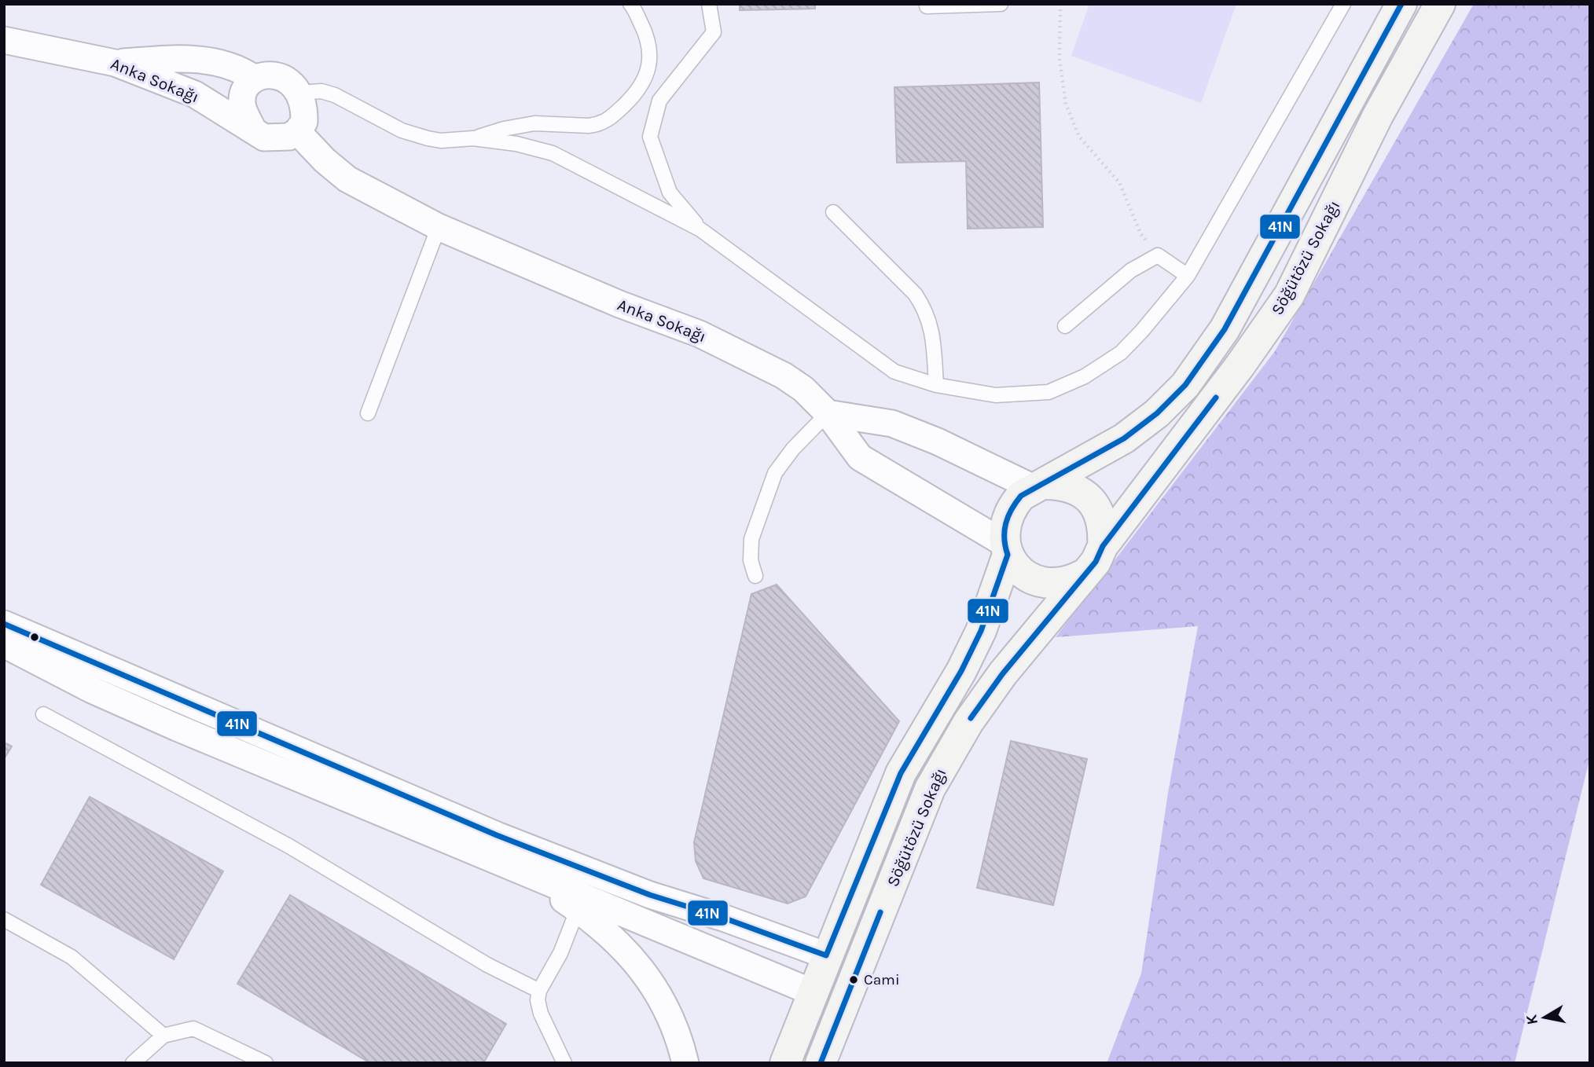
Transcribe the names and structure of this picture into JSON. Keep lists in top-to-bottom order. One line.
{"streets":{"street":["Anka Sokağı","Söğütözü Sokağı"]},"crossings":[["Anka Sokağı","Söğütözü Sokağı"]],"places":["Cami"],"lines":["transit line 41N"],"north":"left"}
